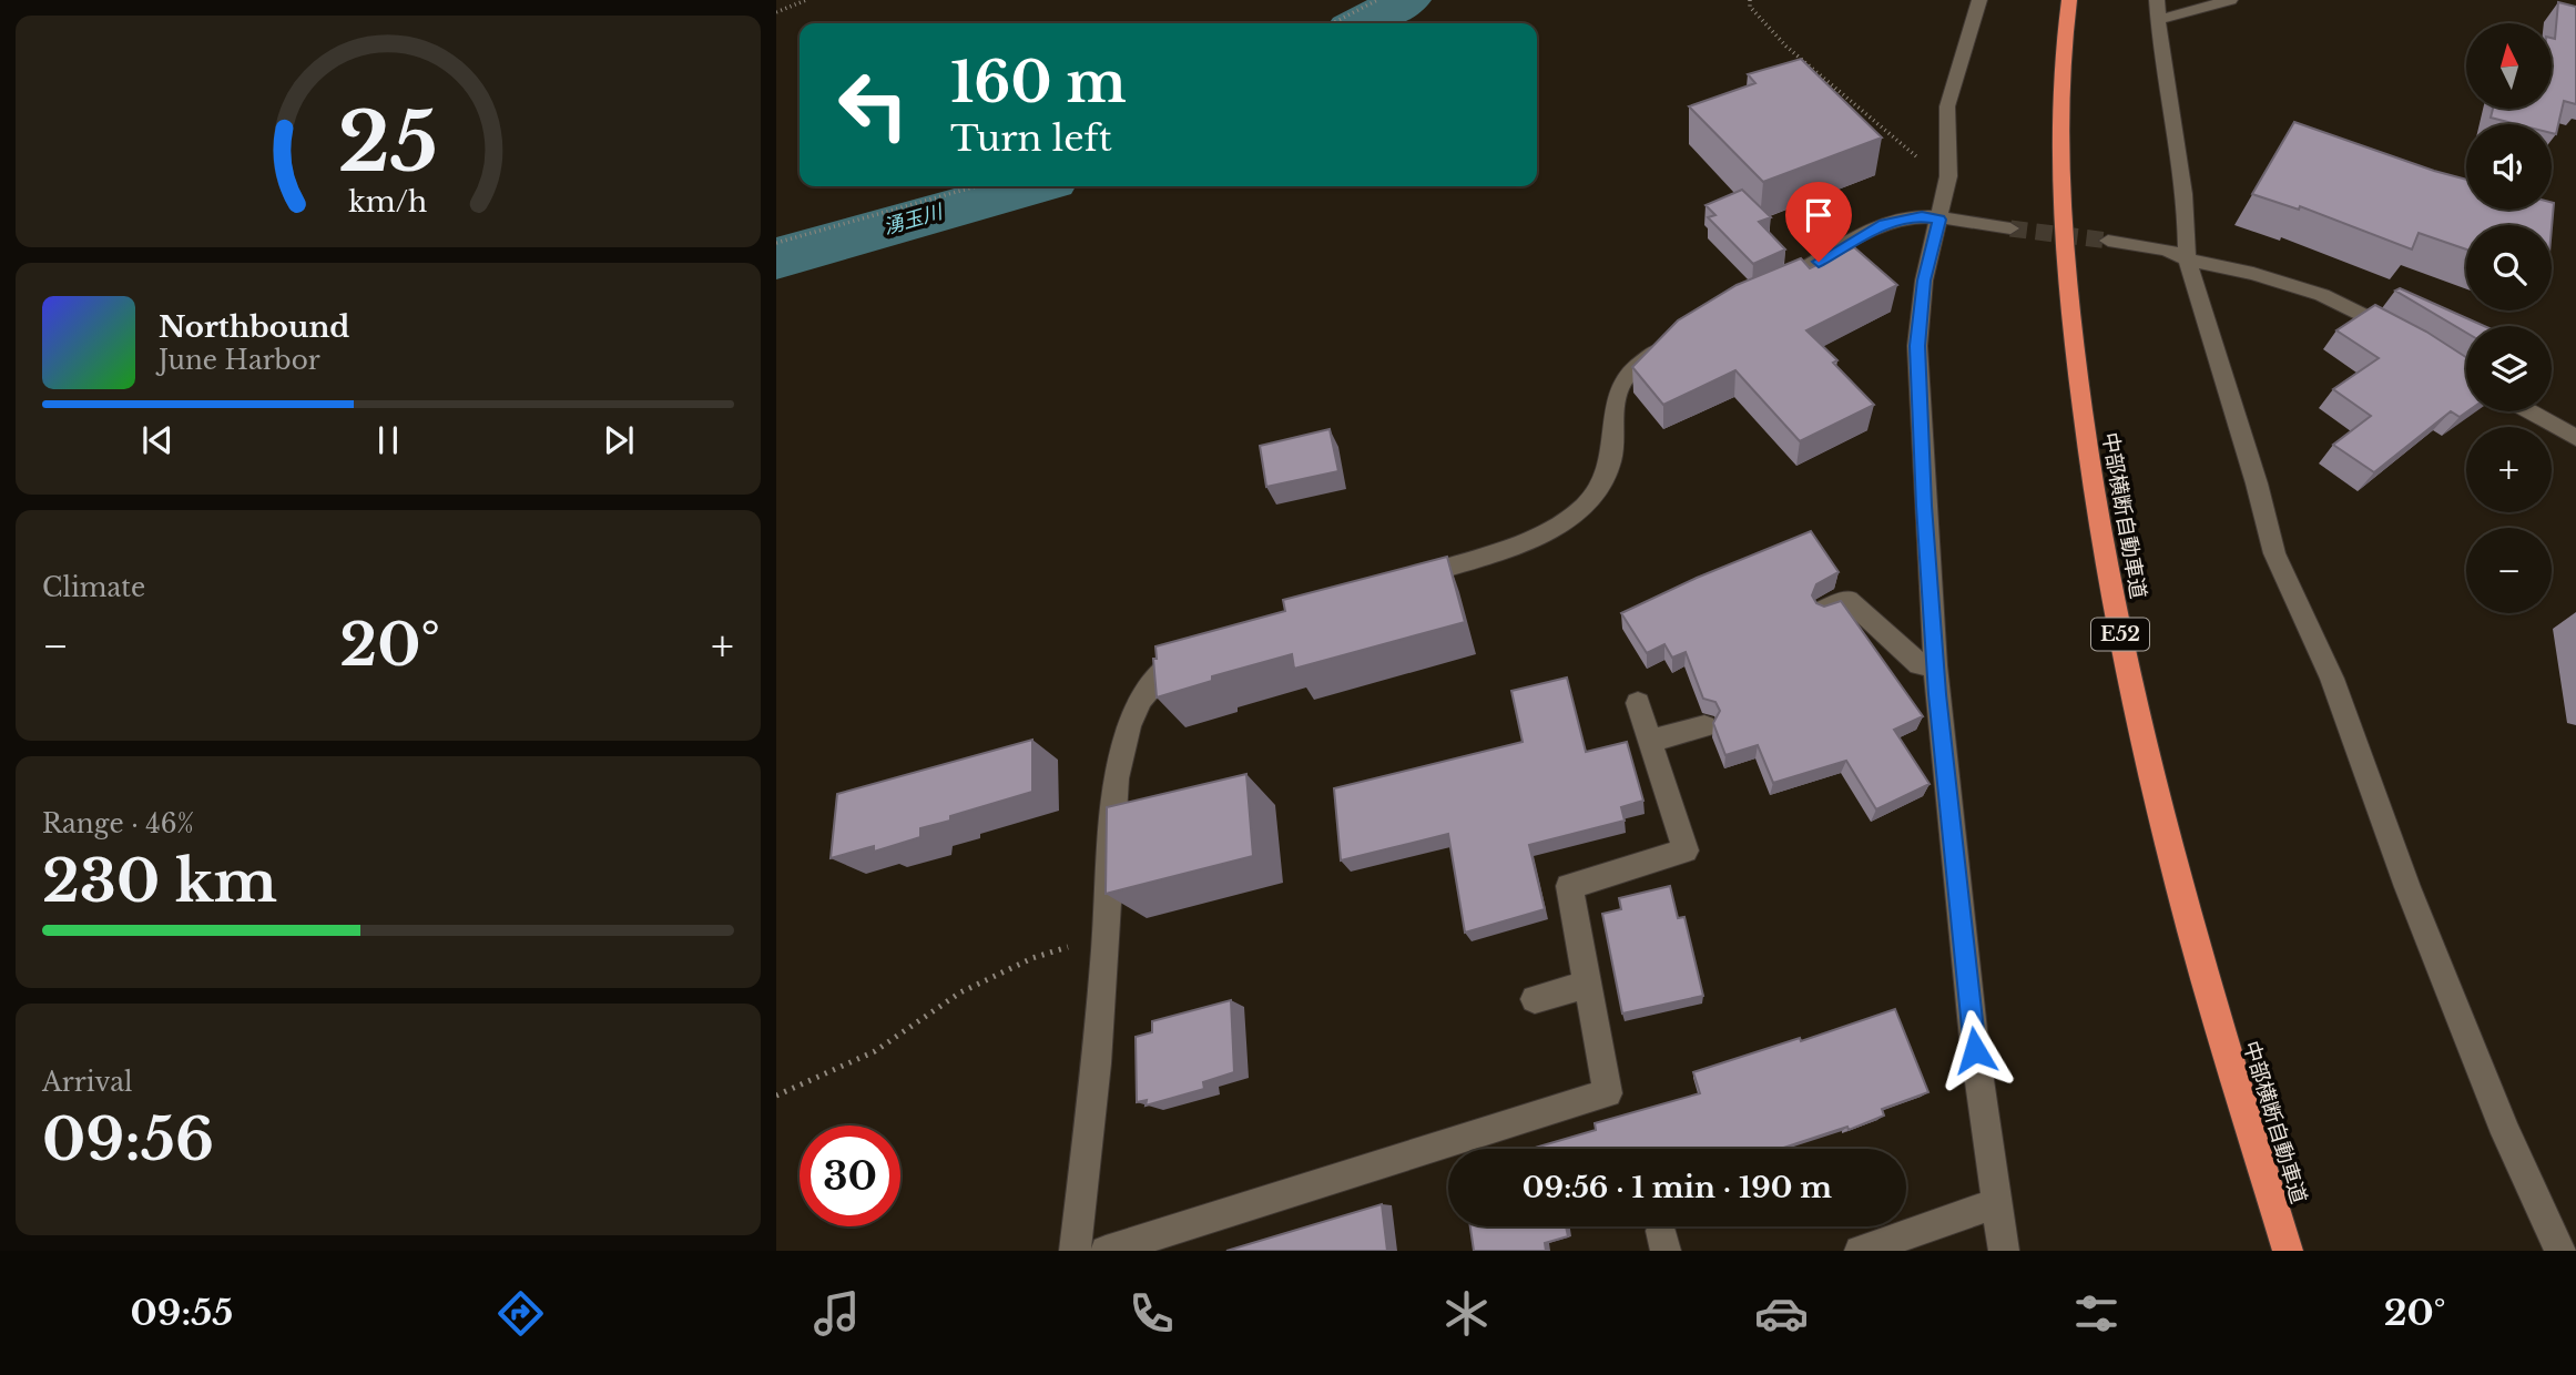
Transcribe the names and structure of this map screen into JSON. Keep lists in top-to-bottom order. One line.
{"streets":{"highway":["中部横断自動車道","E52"]},"water":["湧玉川"],"north":"top","page":{"map_buttons":["+","−"],"turn":["160 m","Turn left"],"song":["Northbound","June Harbor"],"tile":["Climate",["Range · 46%","230 km"],["Arrival","09:56"]],"heat":["−","20°","+"],"limit":"30","trip":"09:56 · 1 min · 190 m","tabs":["09:55","20°"],"gauge":["25","km/h"]}}
